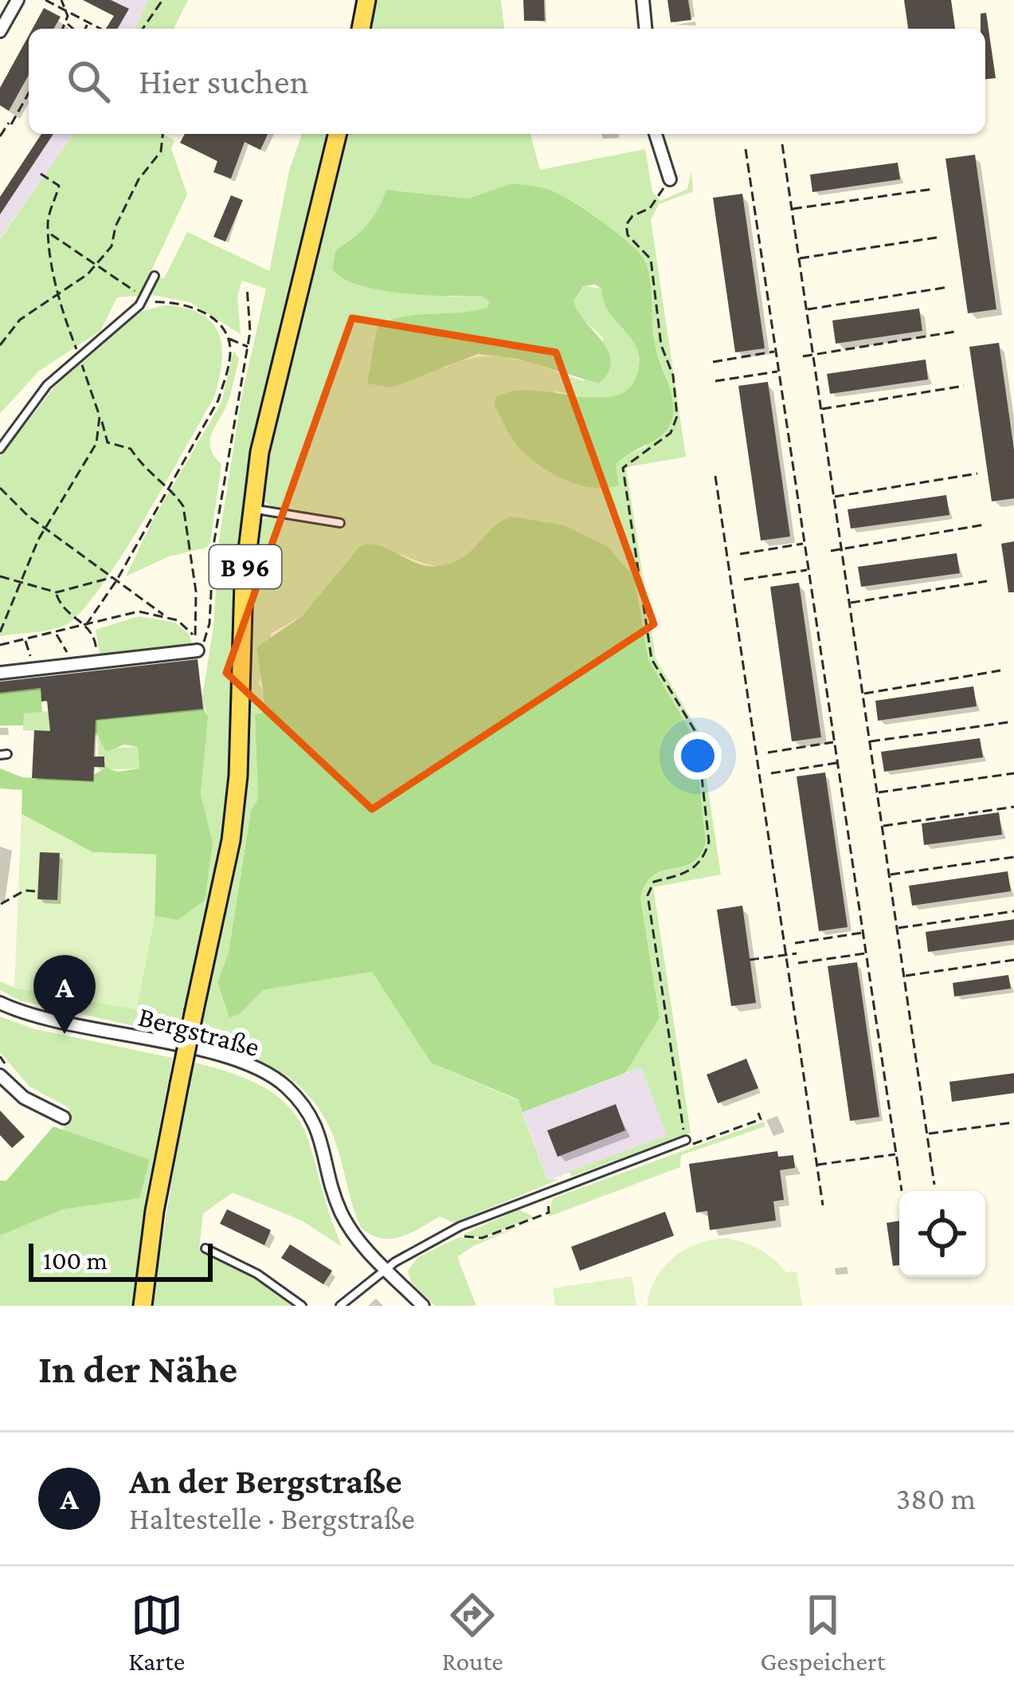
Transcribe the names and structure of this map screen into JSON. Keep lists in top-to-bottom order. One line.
{"streets":{"main road":["B 96"],"street":["Bergstraße"]},"scale_bar":"100 m","page":{"search":"Hier suchen","pins":"A","scale":"100 m","heading":"In der Nähe","list":[{"mark":"A","name":"An der Bergstraße","note":"Haltestelle · Bergstraße","value":"380 m"}],"nav":["Karte","Route","Gespeichert"]}}
